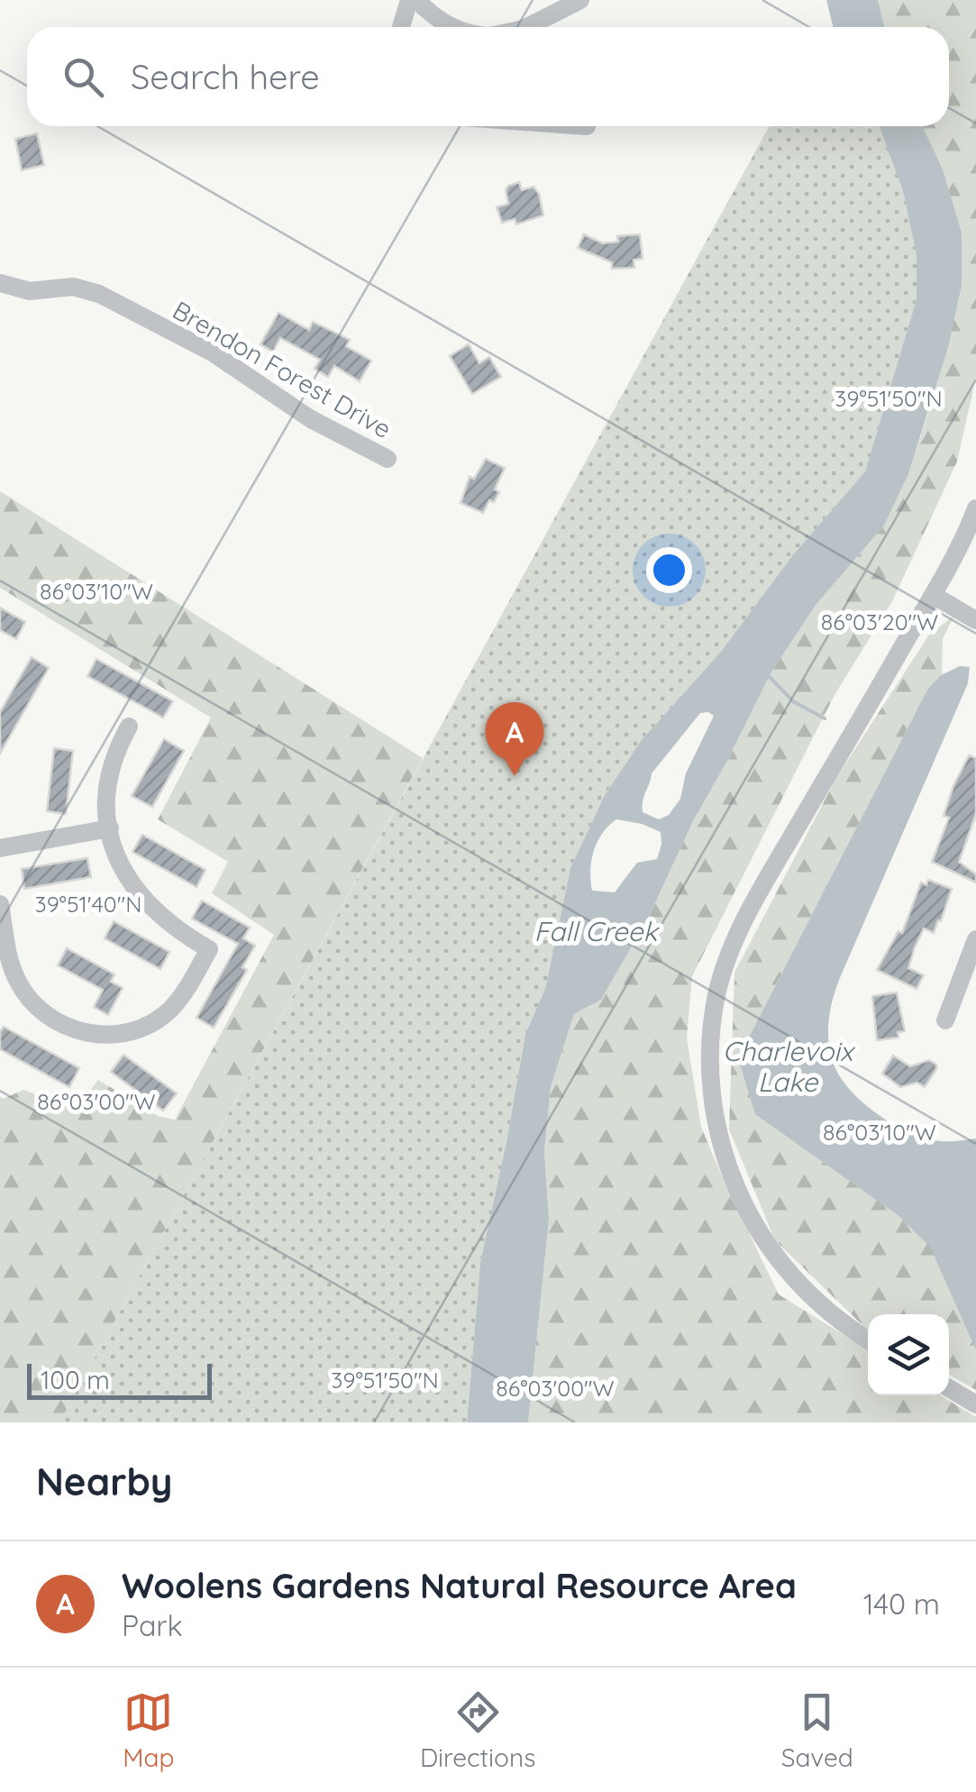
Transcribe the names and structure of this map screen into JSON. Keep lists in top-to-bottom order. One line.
{"streets":{"street":["Brendon Forest Drive"]},"water":["Fall Creek","Charlevoix Lake"],"scale_bar":"100 m","page":{"search":"Search here","pins":"A","scale":"100 m","heading":"Nearby","list":[{"mark":"A","name":"Woolens Gardens Natural Resource Area","note":"Park","value":"140 m"}],"nav":["Map","Directions","Saved"]},"coordinates":["39°51'50\"N","86°03'10\"W","86°03'20\"W","39°51'40\"N","86°03'00\"W"]}
